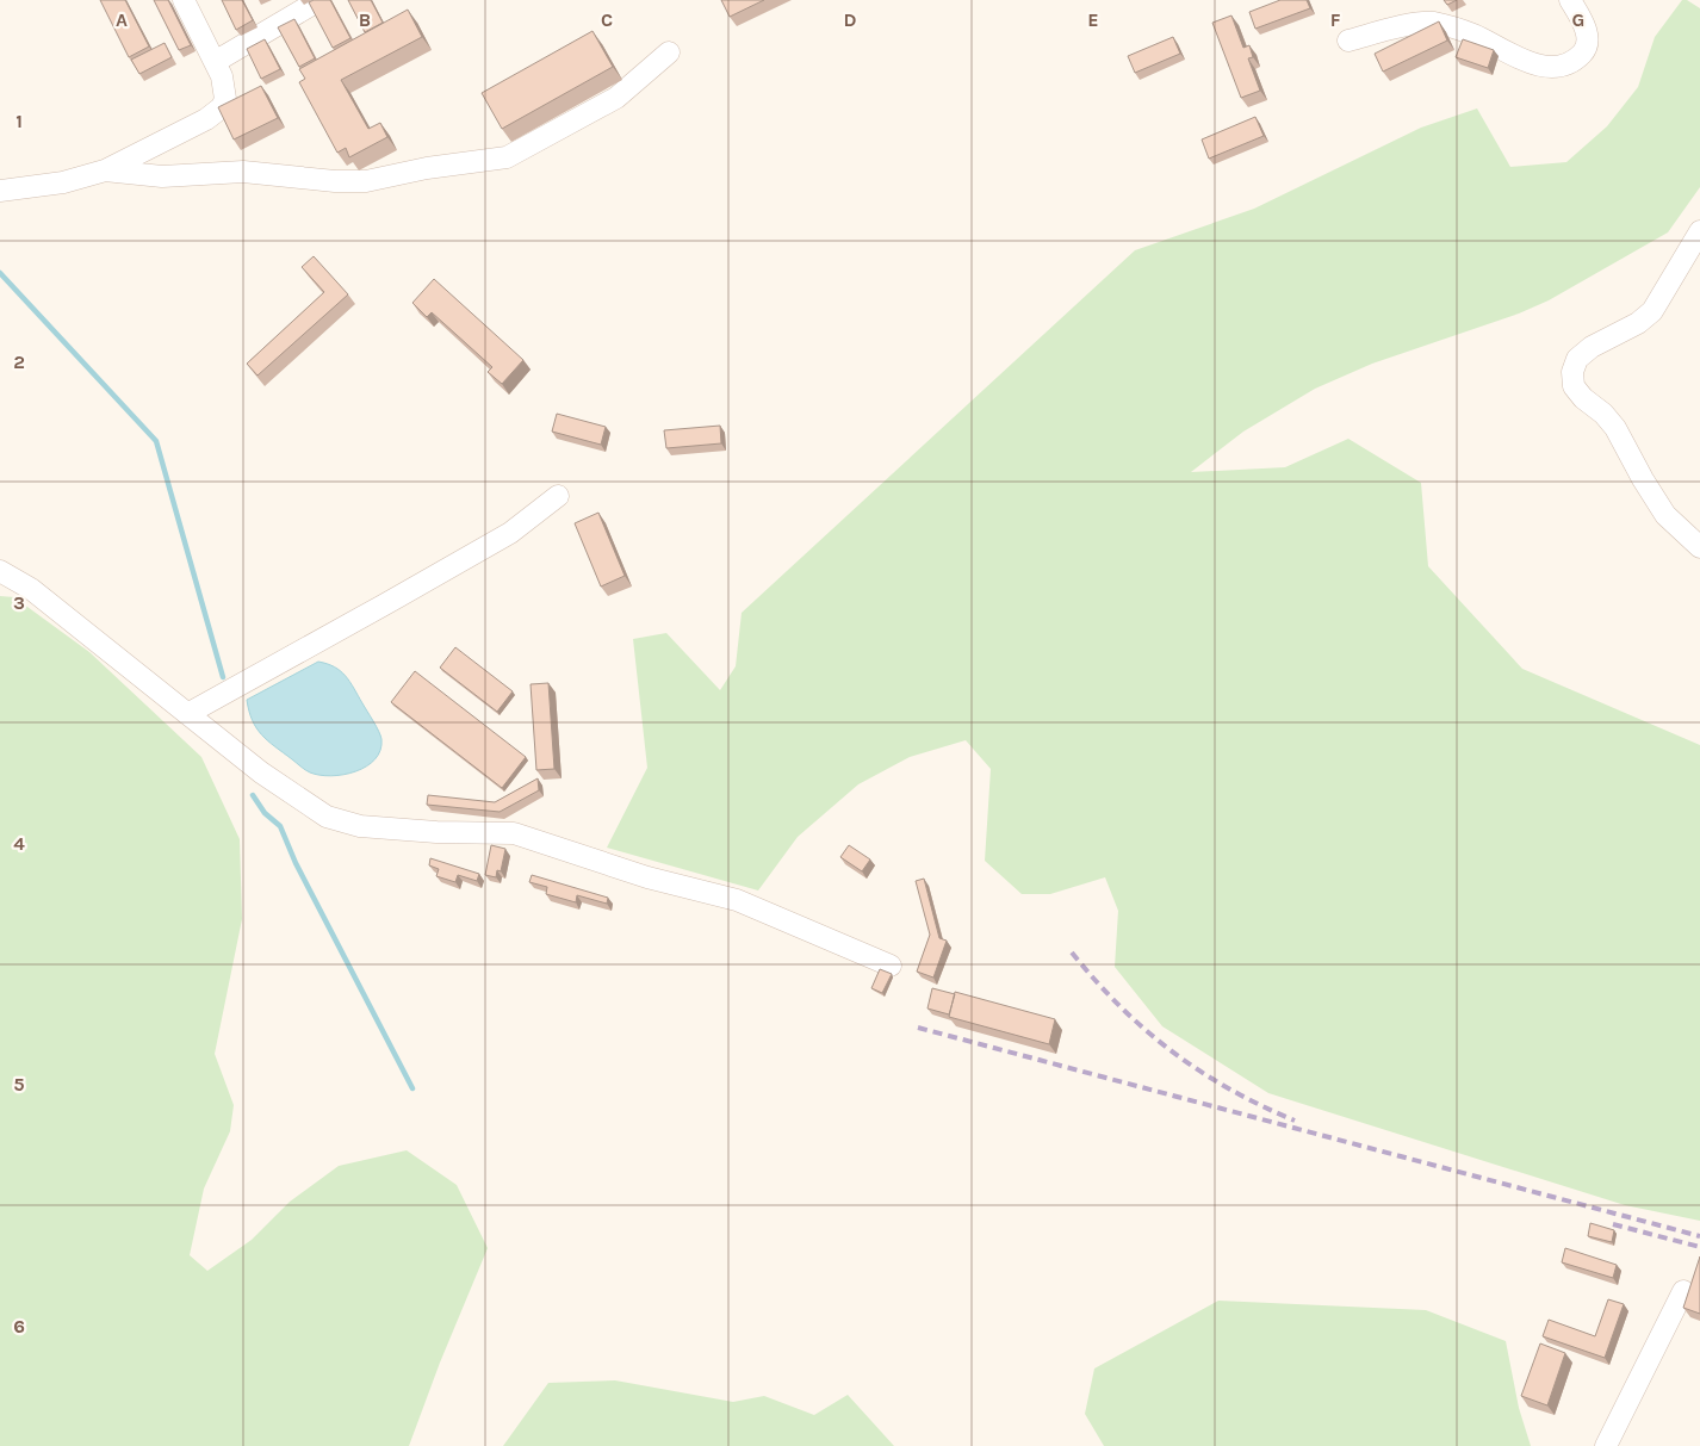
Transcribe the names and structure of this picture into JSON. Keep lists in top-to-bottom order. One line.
{"grid":{"columns":["A","B","C","D","E","F","G"],"rows":["1","2","3","4","5","6"]}}
